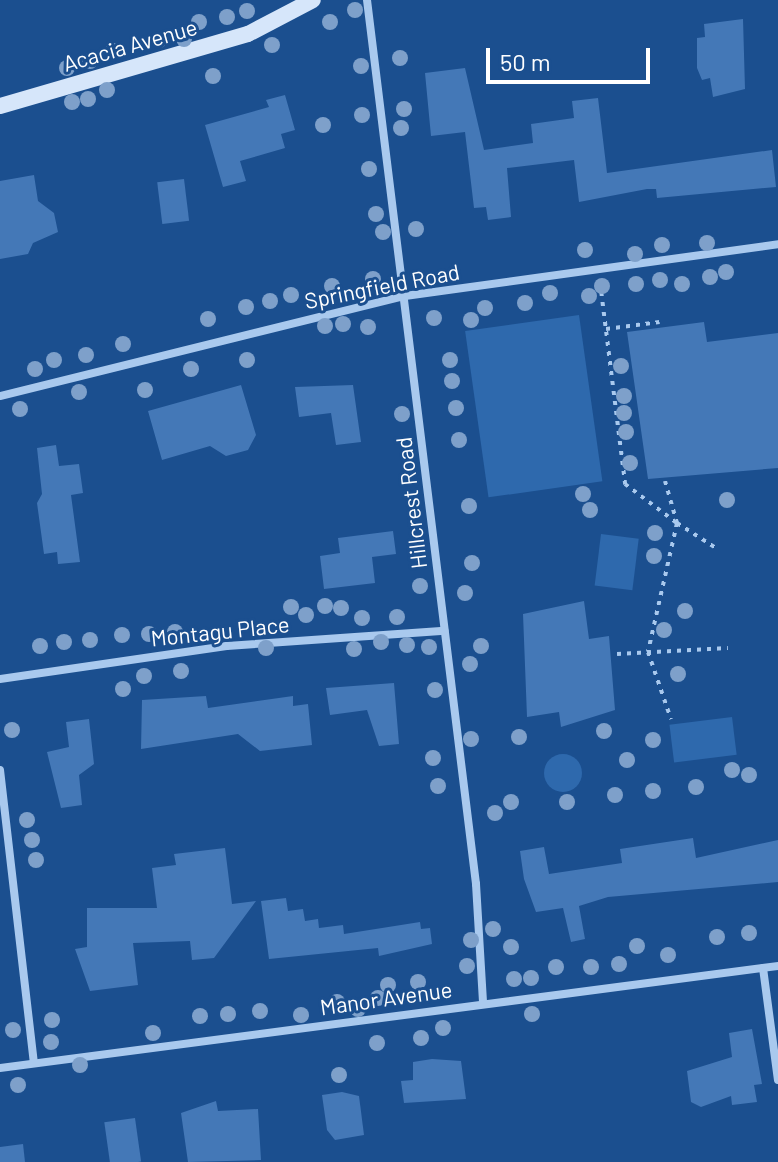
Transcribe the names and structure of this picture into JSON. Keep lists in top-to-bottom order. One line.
{"streets":{"street":["Acacia Avenue","Springfield Road","Hillcrest Road","Montagu Place","Manor Avenue"]},"crossings":[["Springfield Road","Hillcrest Road"],["Hillcrest Road","Montagu Place"],["Hillcrest Road","Manor Avenue"]],"scale_bar":"50 m"}
